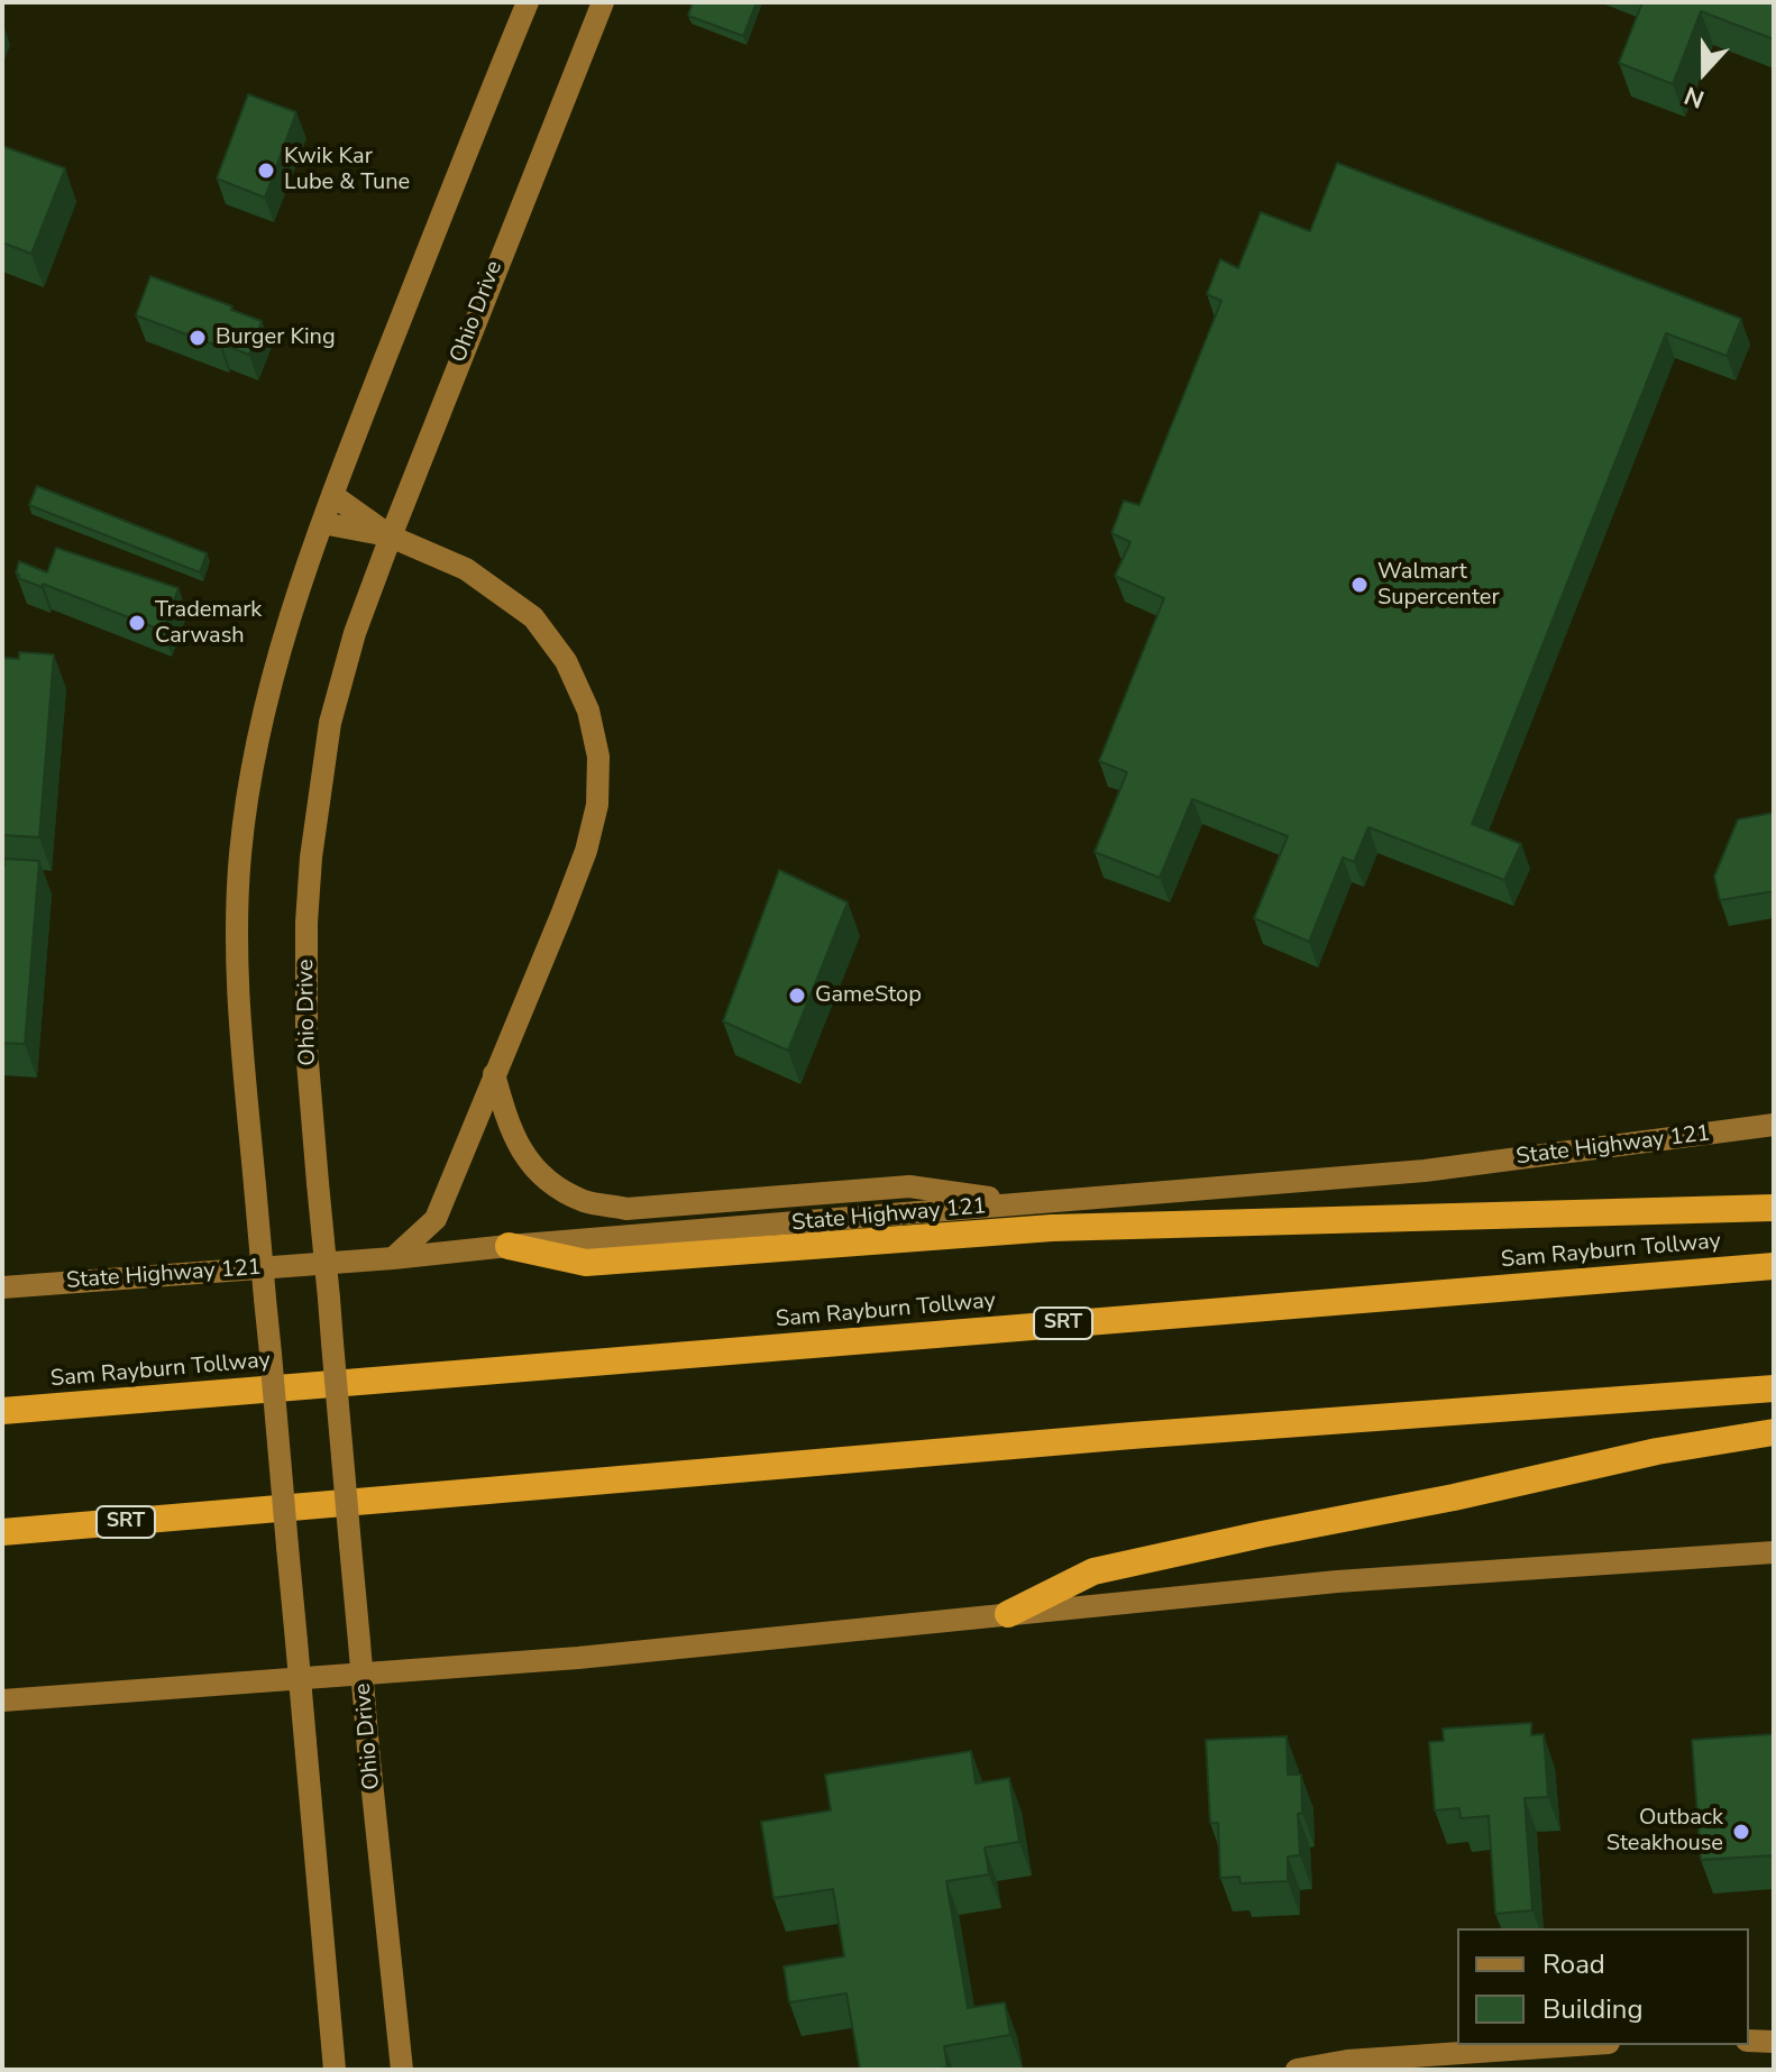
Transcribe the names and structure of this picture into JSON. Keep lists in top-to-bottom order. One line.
{"streets":{"highway":["Sam Rayburn Tollway","SRT"],"main road":["Ohio Drive","State Highway 121"]},"places":["Kwik Kar Lube & Tune","Burger King","Walmart Supercenter","Trademark Carwash","GameStop","Outback Steakhouse"],"legend":["Road","Building"],"north":"bottom"}
